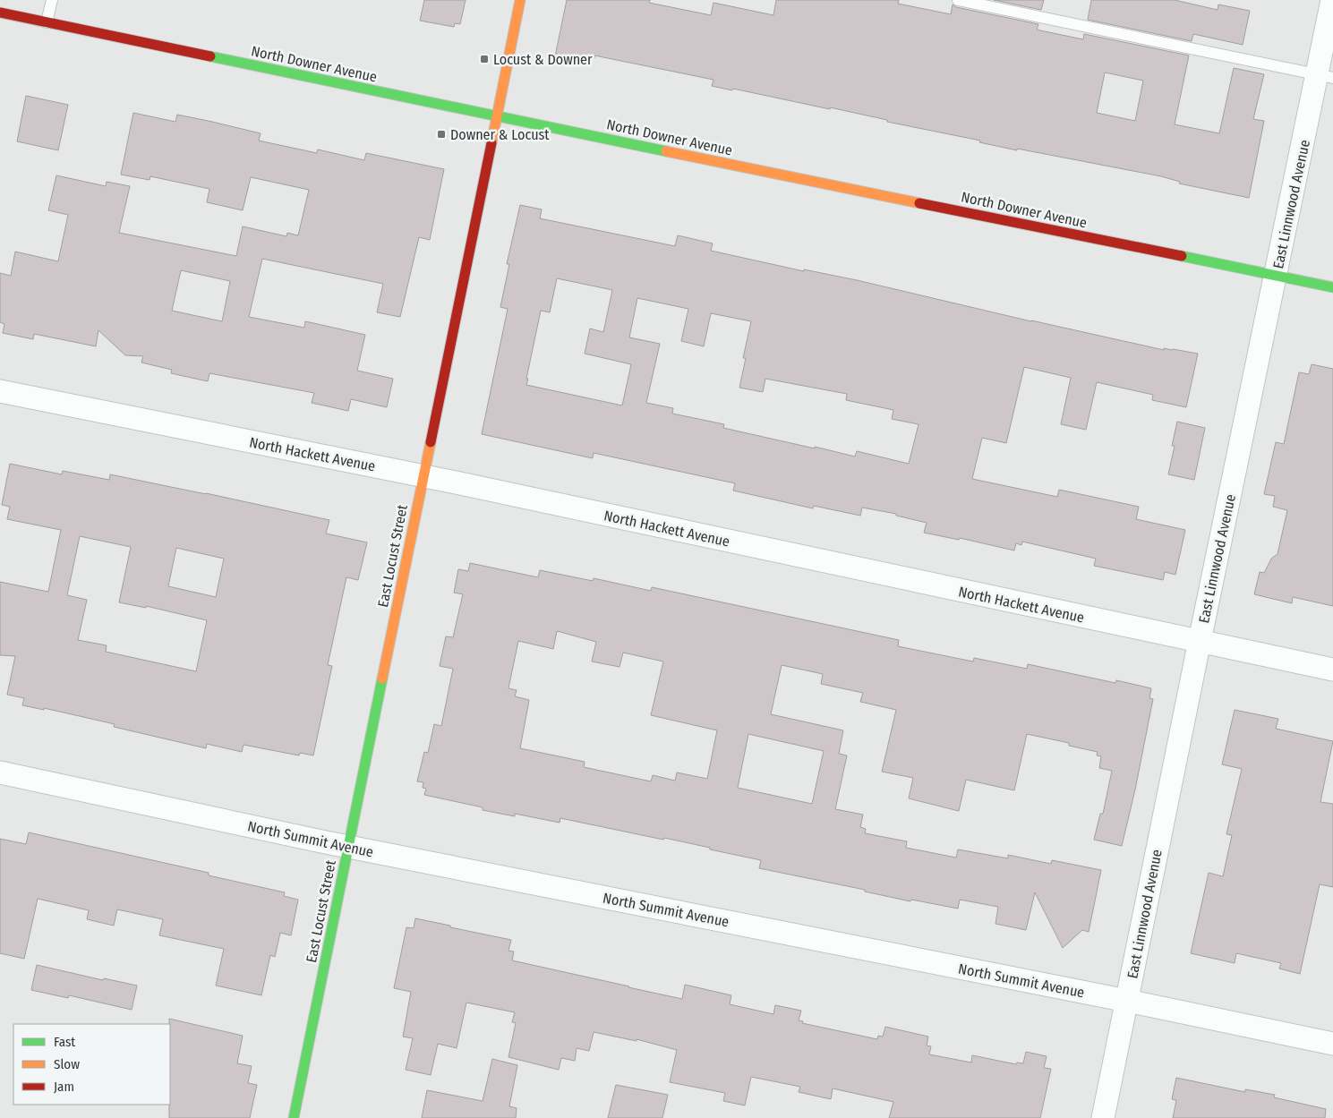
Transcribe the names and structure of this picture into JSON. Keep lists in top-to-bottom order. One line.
{"streets":{"street":["North Downer Avenue","East Linnwood Avenue","North Hackett Avenue","East Locust Street","North Summit Avenue"]},"crossings":[["North Downer Avenue","East Linnwood Avenue"],["North Downer Avenue","East Locust Street"],["East Linnwood Avenue","North Hackett Avenue"],["East Linnwood Avenue","North Summit Avenue"],["North Hackett Avenue","East Locust Street"],["East Locust Street","North Summit Avenue"]],"places":{"transit":["Locust & Downer","Downer & Locust"]},"legend":["Fast","Slow","Jam"]}
